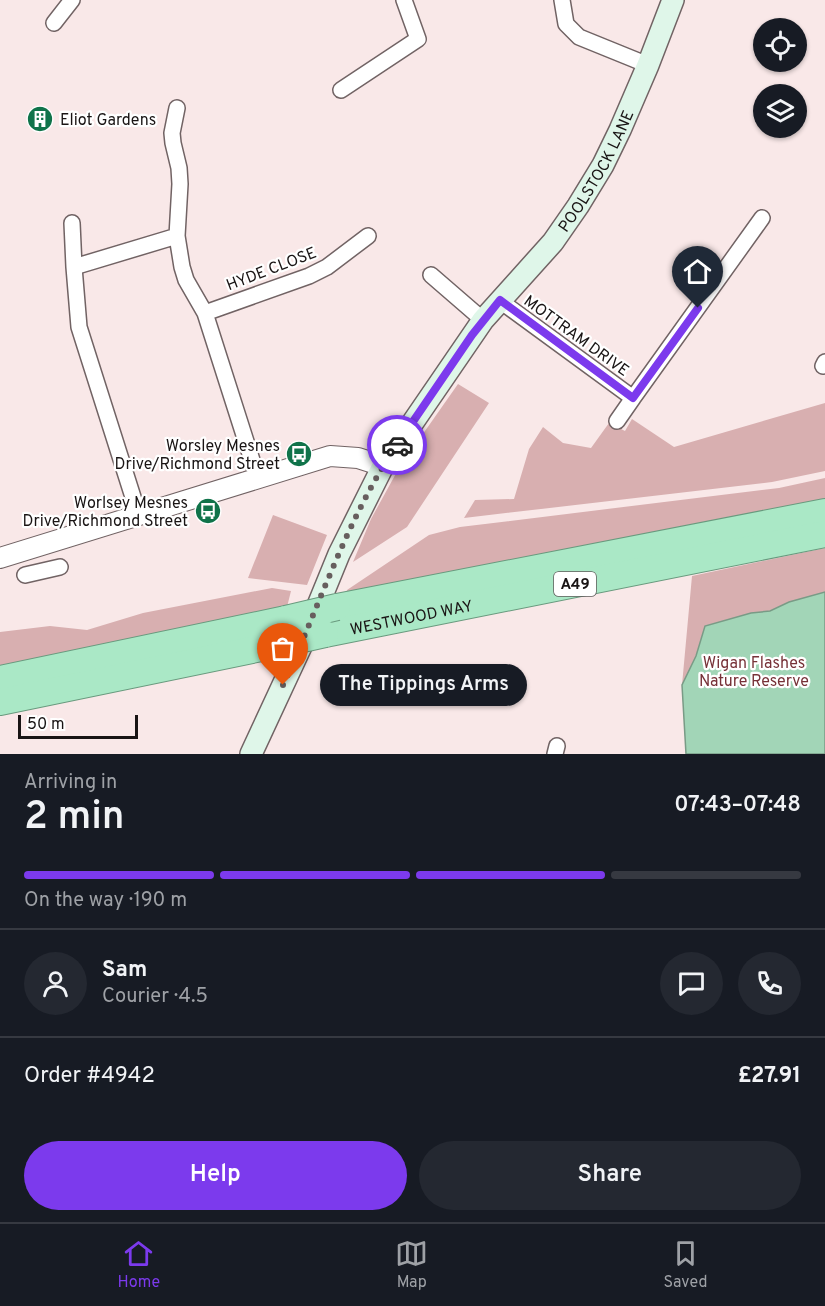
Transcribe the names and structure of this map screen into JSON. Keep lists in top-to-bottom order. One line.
{"streets":{"highway":["A49","WESTWOOD WAY"],"main road":["POOLSTOCK LANE"],"street":["HYDE CLOSE","MOTTRAM DRIVE"]},"crossings":[["POOLSTOCK LANE","MOTTRAM DRIVE"]],"parks":["Wigan Flashes Nature Reserve"],"places":{"building":["Eliot Gardens"],"bus stop":["Worsley Mesnes Drive/Richmond Street","Worlsey Mesnes Drive/Richmond Street"],"other":["The Tippings Arms"]},"scale_bar":"50 m","page":{"bubble":"The Tippings Arms","scale":"50 m","heading":["2 min","Arriving in","07:43–07:48"],"panel":["Sam","Courier · 4.5","Order #4942","£27.91"],"bar":"On the way · 190 m","buttons":["Help","Share"],"tabs":["Home","Map","Saved"]}}
